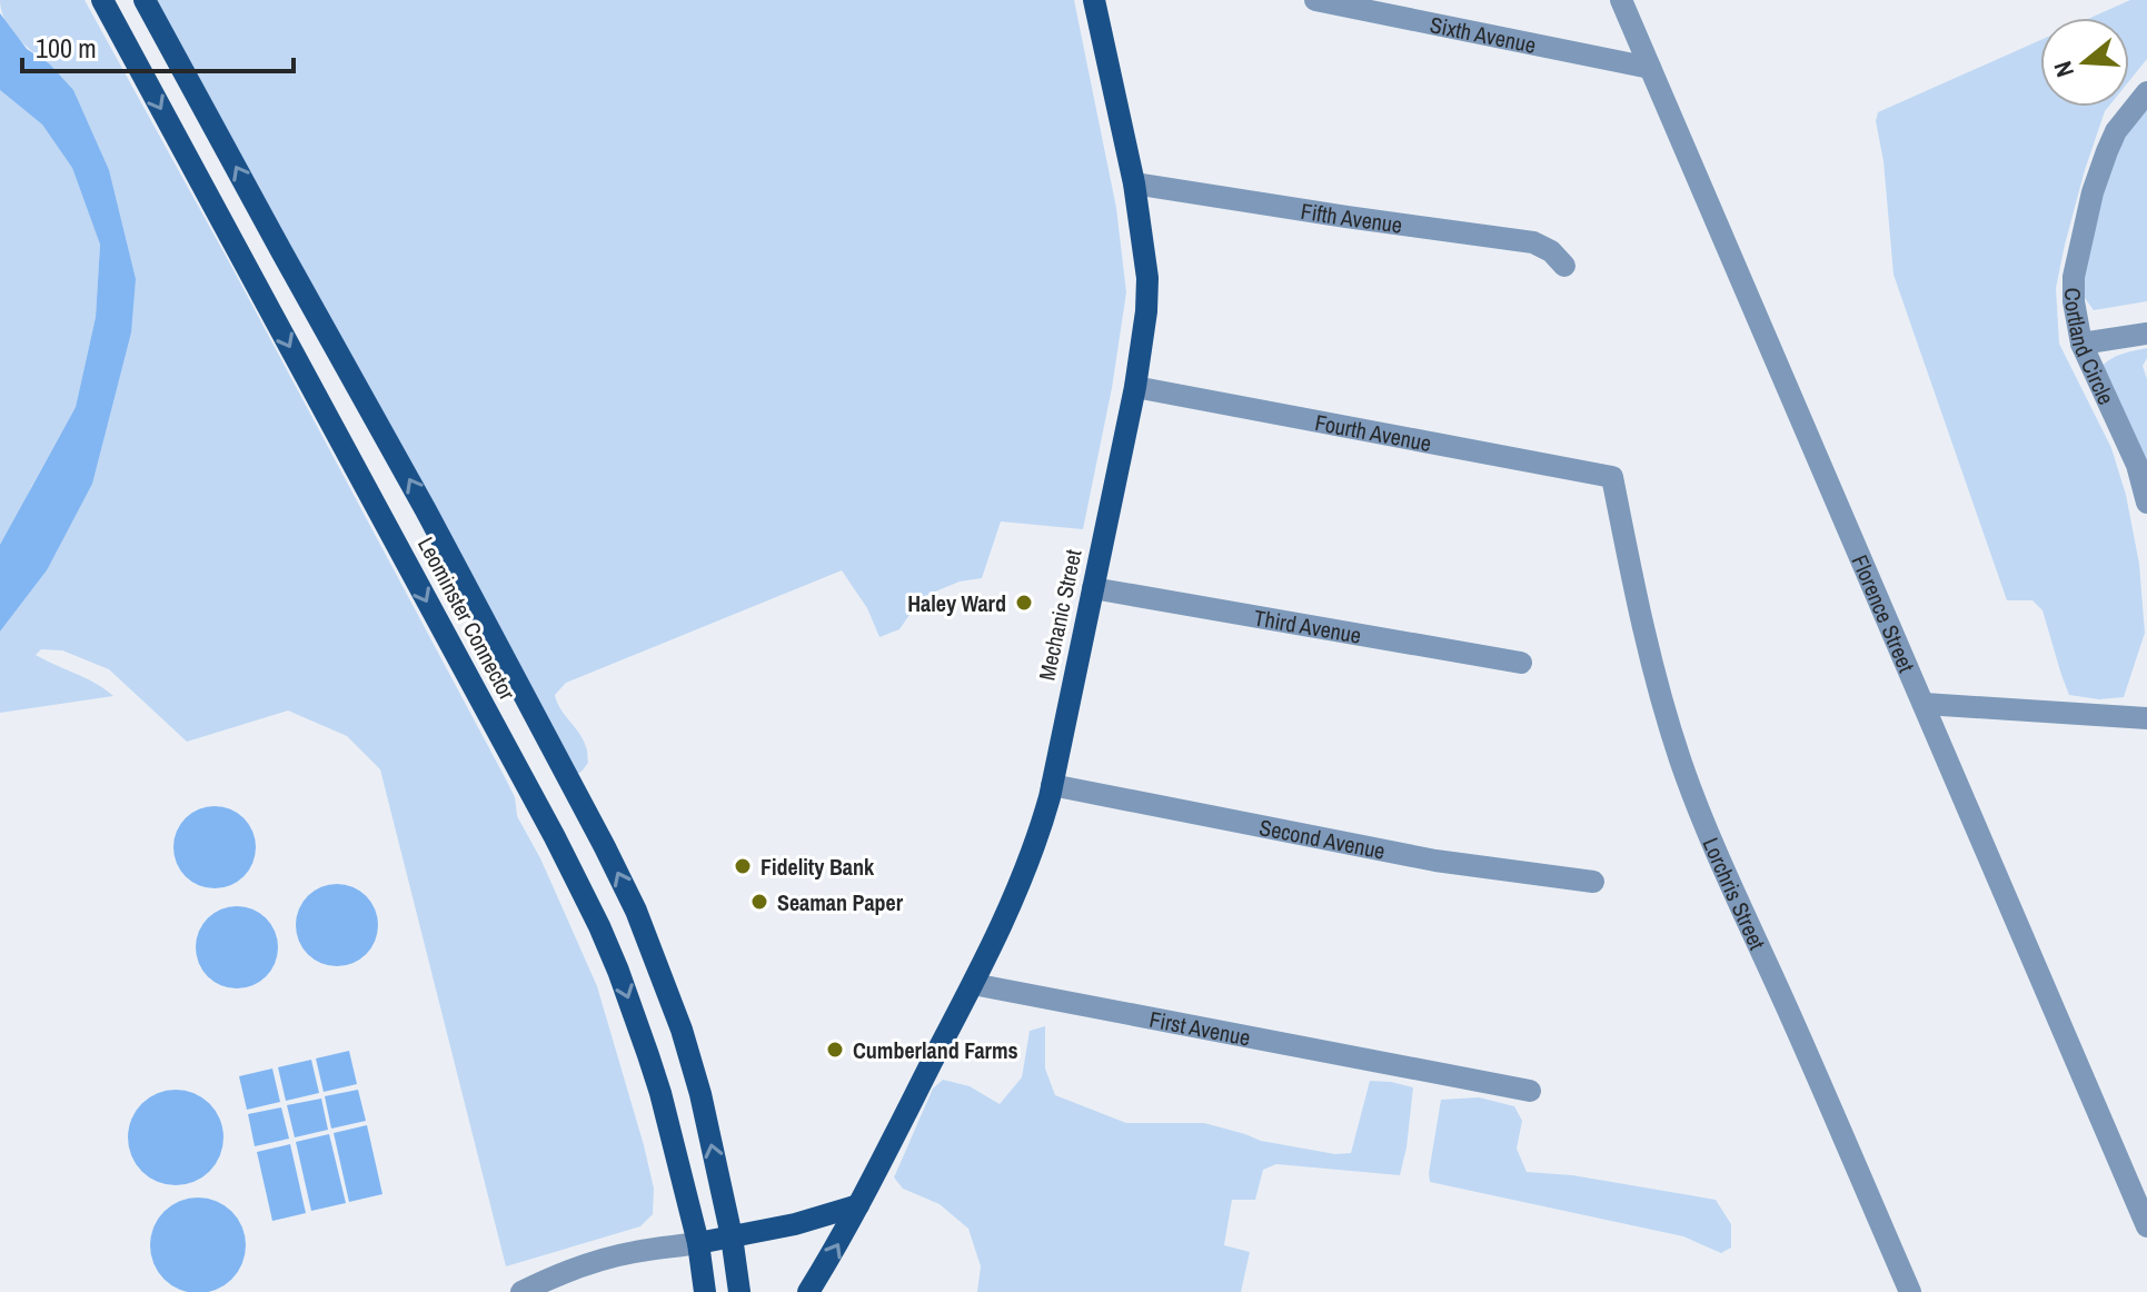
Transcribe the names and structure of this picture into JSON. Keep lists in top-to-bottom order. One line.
{"streets":{"main road":["Mechanic Street","Leominster Connector"],"street":["Sixth Avenue","Fifth Avenue","Cortland Circle","Fourth Avenue","Florence Street","Third Avenue","Second Avenue","Lorchris Street","First Avenue"]},"crossings":[["Sixth Avenue","Florence Street"],["Fifth Avenue","Mechanic Street"],["Fourth Avenue","Mechanic Street"],["Fourth Avenue","Lorchris Street"],["Mechanic Street","Third Avenue"],["Mechanic Street","Second Avenue"],["Mechanic Street","First Avenue"]],"places":["Haley Ward","Fidelity Bank","Seaman Paper","Cumberland Farms"],"scale_bar":"100 m","north":"left"}
